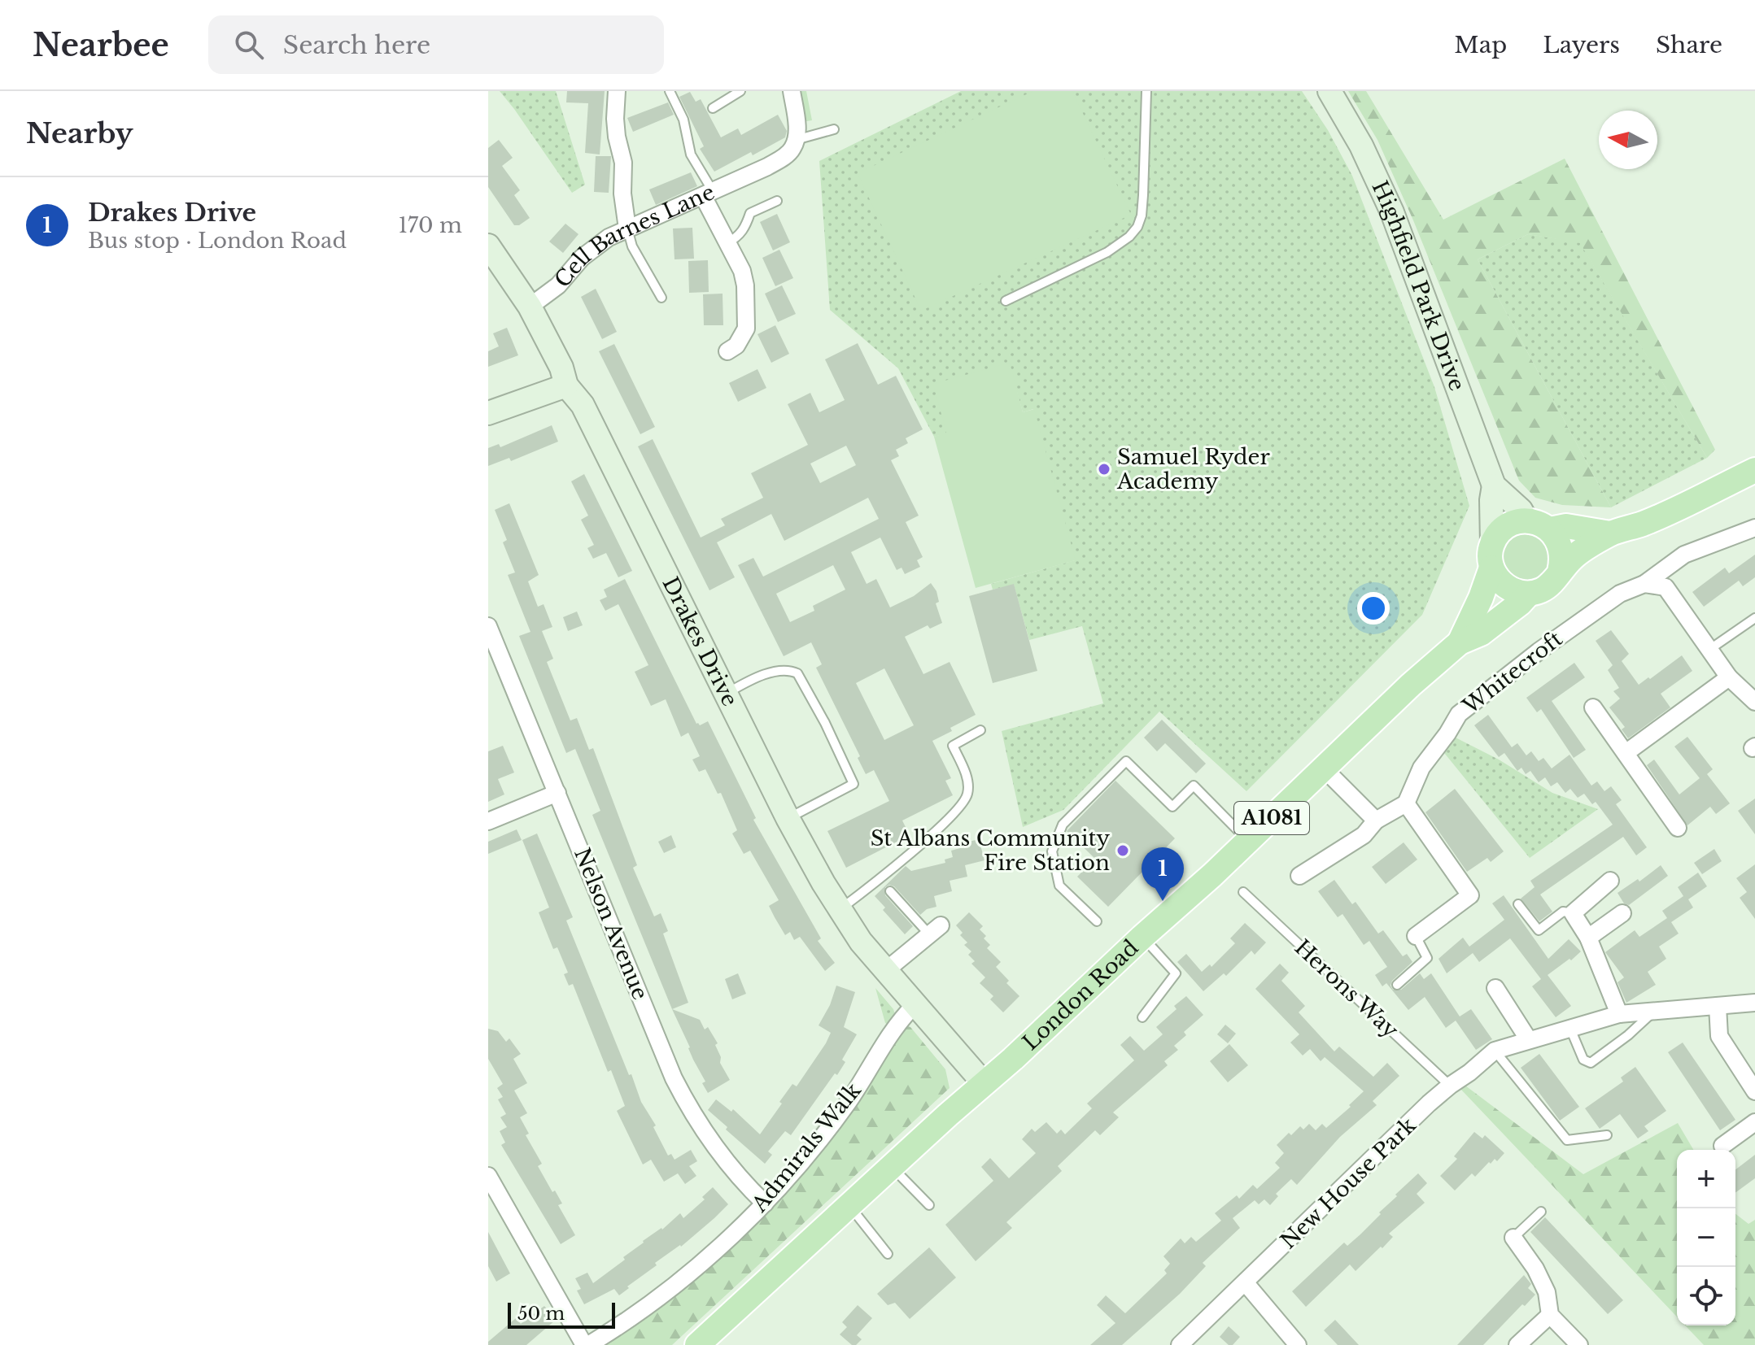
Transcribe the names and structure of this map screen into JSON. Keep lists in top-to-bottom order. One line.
{"streets":{"main road":["A1081","London Road"],"street":["Cell Barnes Lane","Highfield Park Drive","Drakes Drive","Whitecroft","Nelson Avenue","Admirals Walk","New House Park"],"lane":["Herons Way"]},"crossings":[["Cell Barnes Lane","Drakes Drive"],["Highfield Park Drive","London Road"],["Drakes Drive","London Road"],["Drakes Drive","Admirals Walk"],["Nelson Avenue","Admirals Walk"],["Herons Way","New House Park"]],"places":["Samuel Ryder Academy","St Albans Community Fire Station"],"scale_bar":"50 m","north":"left","page":{"header":"Nearbee","search":"Search here","nav":["Map","Layers","Share"],"heading":"Nearby","list":[{"mark":"1","name":"Drakes Drive","note":"Bus stop · London Road","value":"170 m"}],"pins":"1","map_buttons":["+","−"],"scale":"50 m"}}
